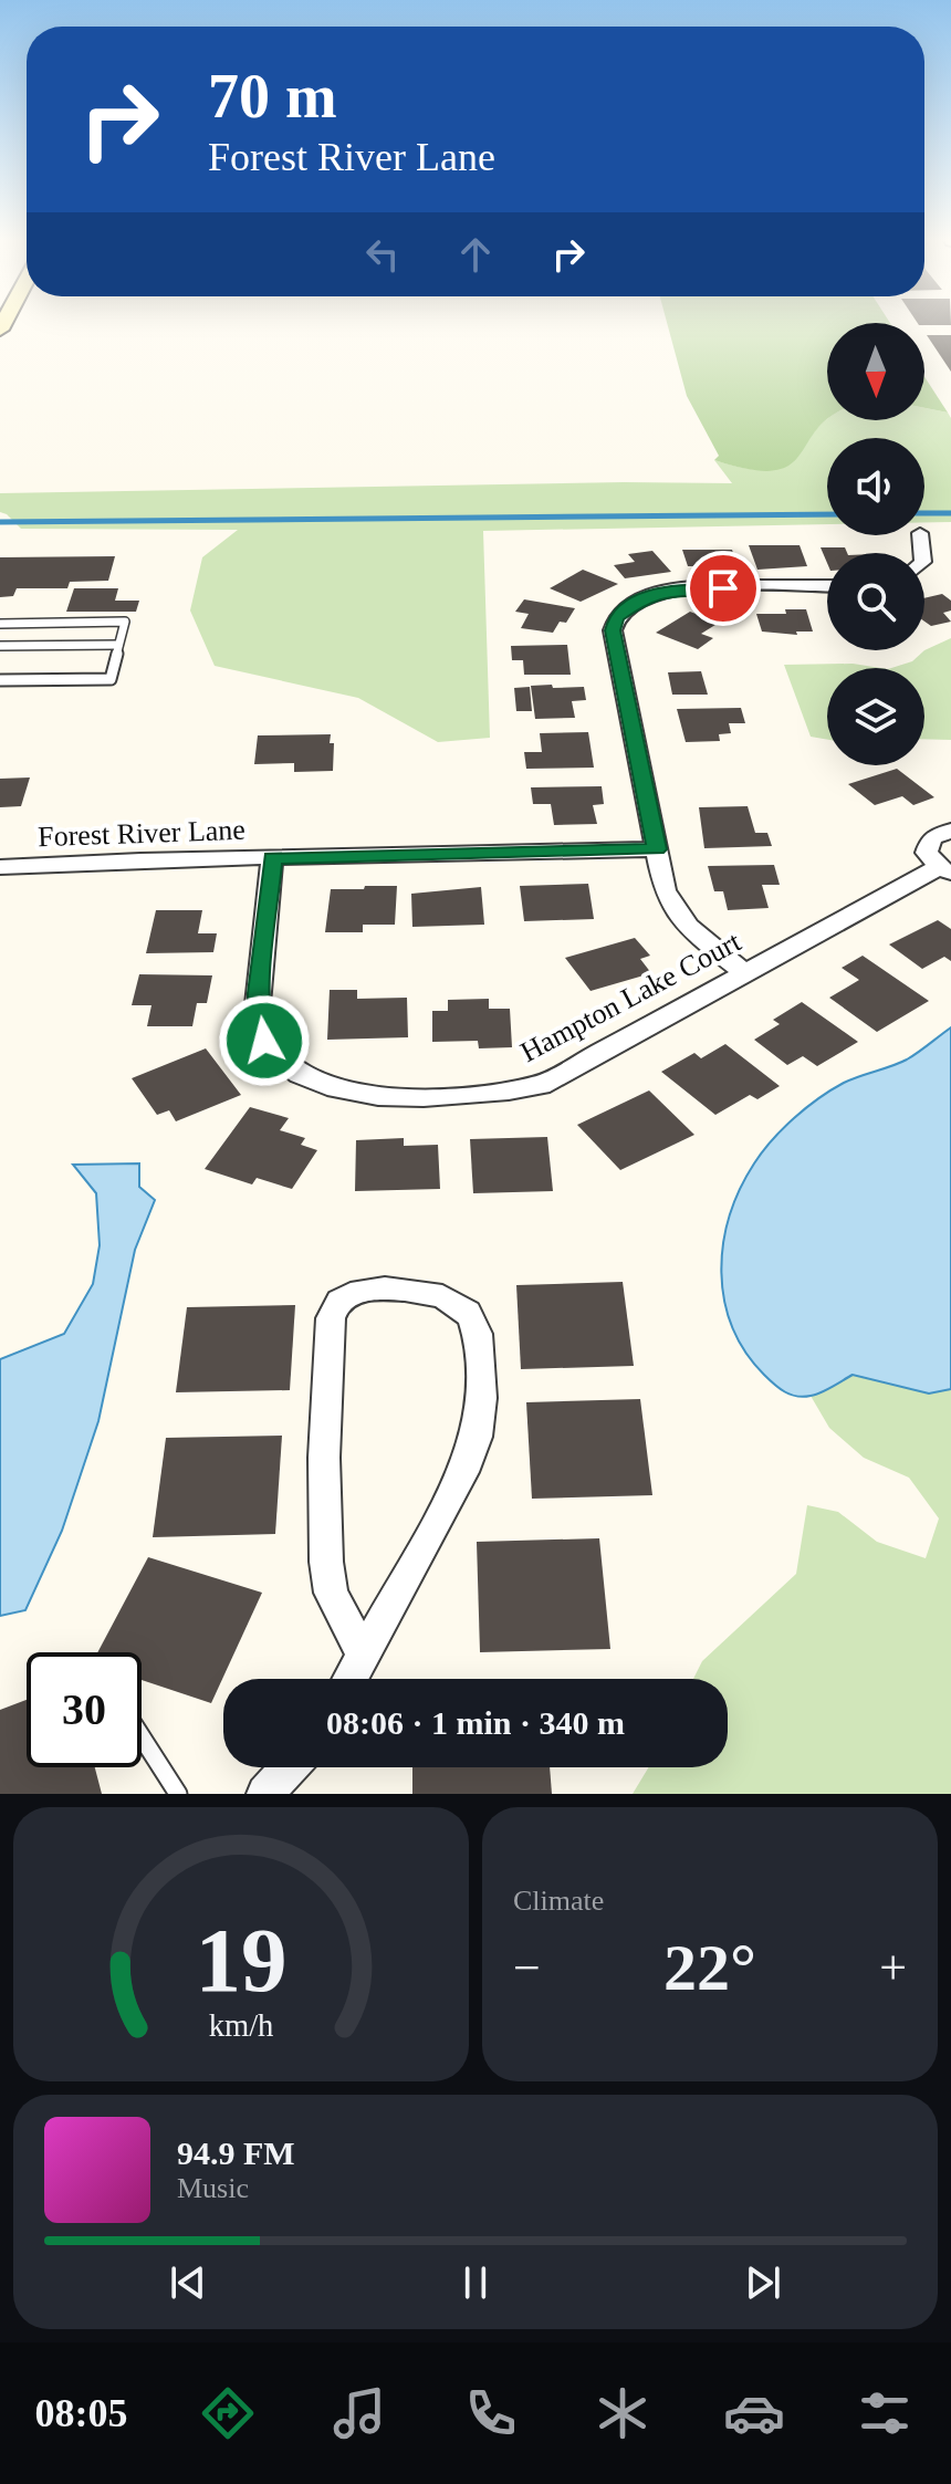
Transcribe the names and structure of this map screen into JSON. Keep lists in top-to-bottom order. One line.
{"streets":{"street":["Forest River Lane","Hampton Lake Court"]},"crossings":[["Forest River Lane","Hampton Lake Court"]],"north":"bottom","page":{"turn":["70 m","Forest River Lane"],"limit":"30","trip":"08:06 · 1 min · 340 m","tile":"Climate","heat":["−","22°","+"],"song":["94.9 FM","Music"],"tabs":"08:05","gauge":["19","km/h"]}}
